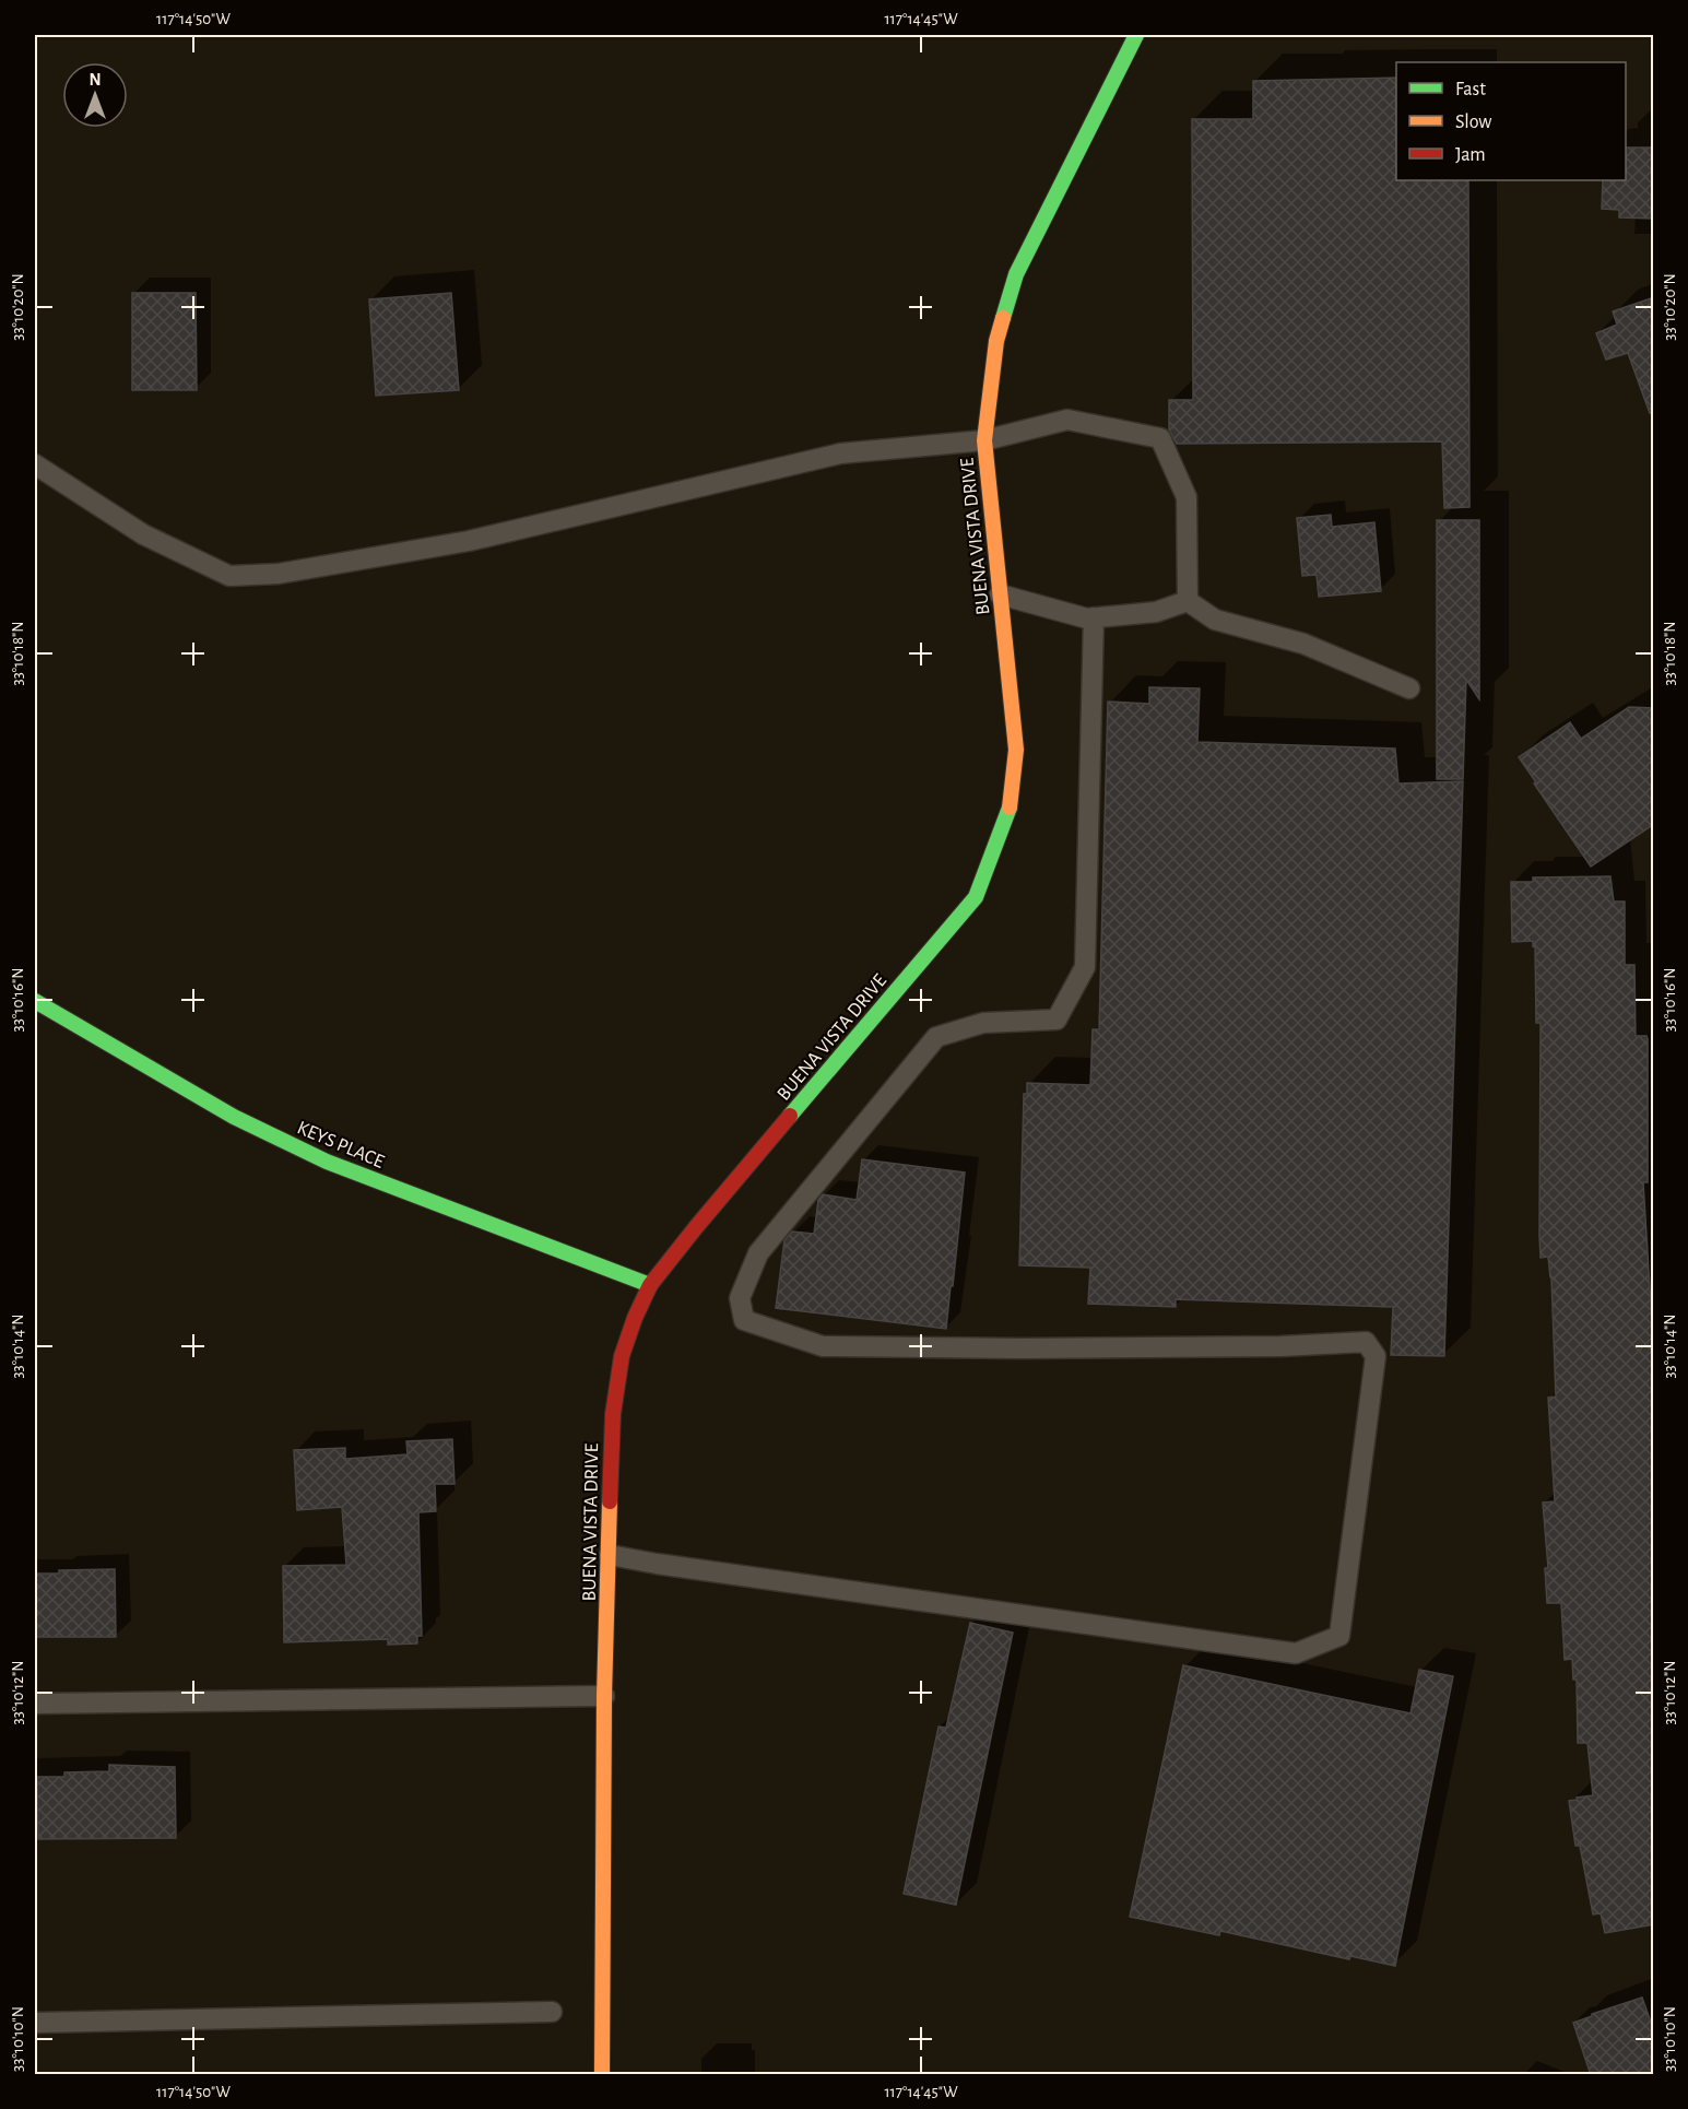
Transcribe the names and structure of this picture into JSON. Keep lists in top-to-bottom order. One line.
{"streets":{"street":["BUENA VISTA DRIVE","KEYS PLACE"]},"crossings":[["BUENA VISTA DRIVE","KEYS PLACE"]],"legend":["Fast","Slow","Jam"],"north":"top","coordinates":["117°14'50\"W","117°14'45\"W","33°10'20\"N","33°10'18\"N","33°10'16\"N","33°10'14\"N","33°10'12\"N","33°10'10\"N"]}
